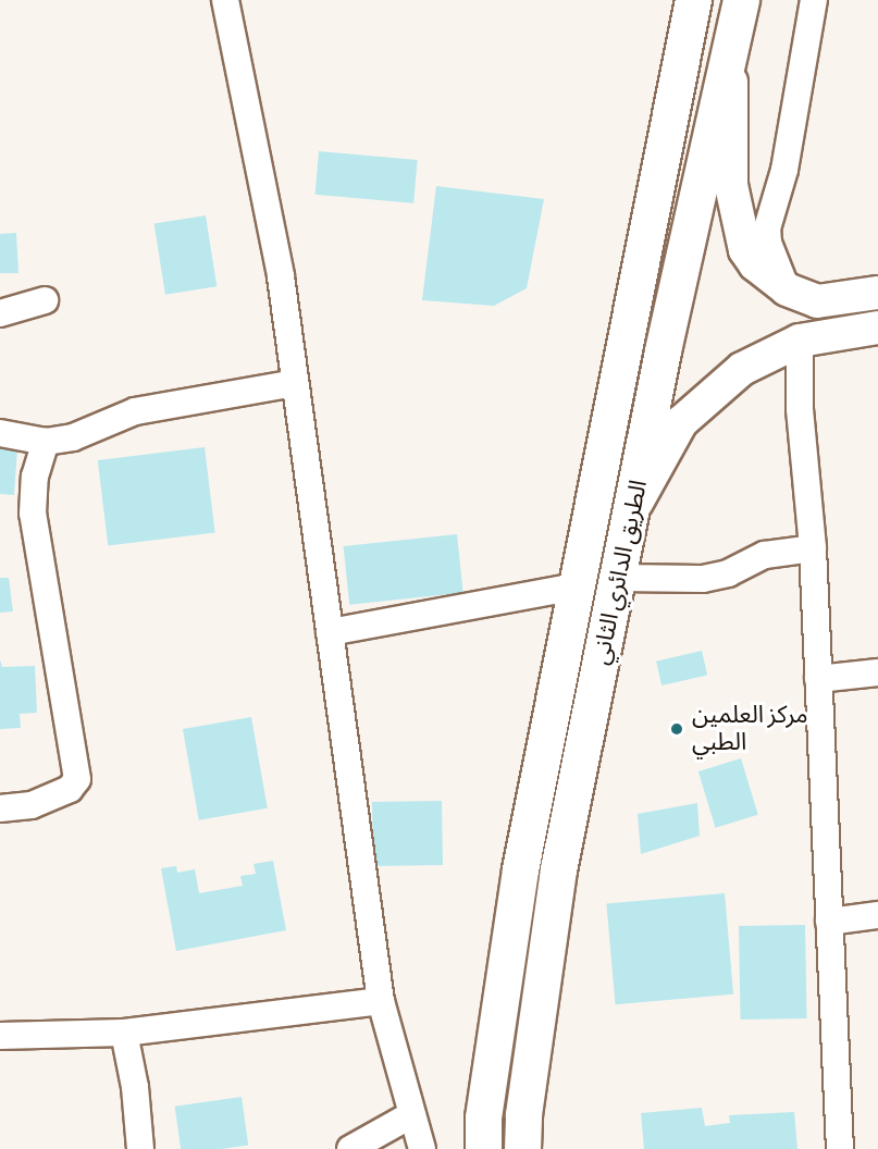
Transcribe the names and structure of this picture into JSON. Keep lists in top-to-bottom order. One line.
{"streets":{"highway":["الطريق الدائري الثاني"]},"places":["مركز العلمين الطبي"]}
